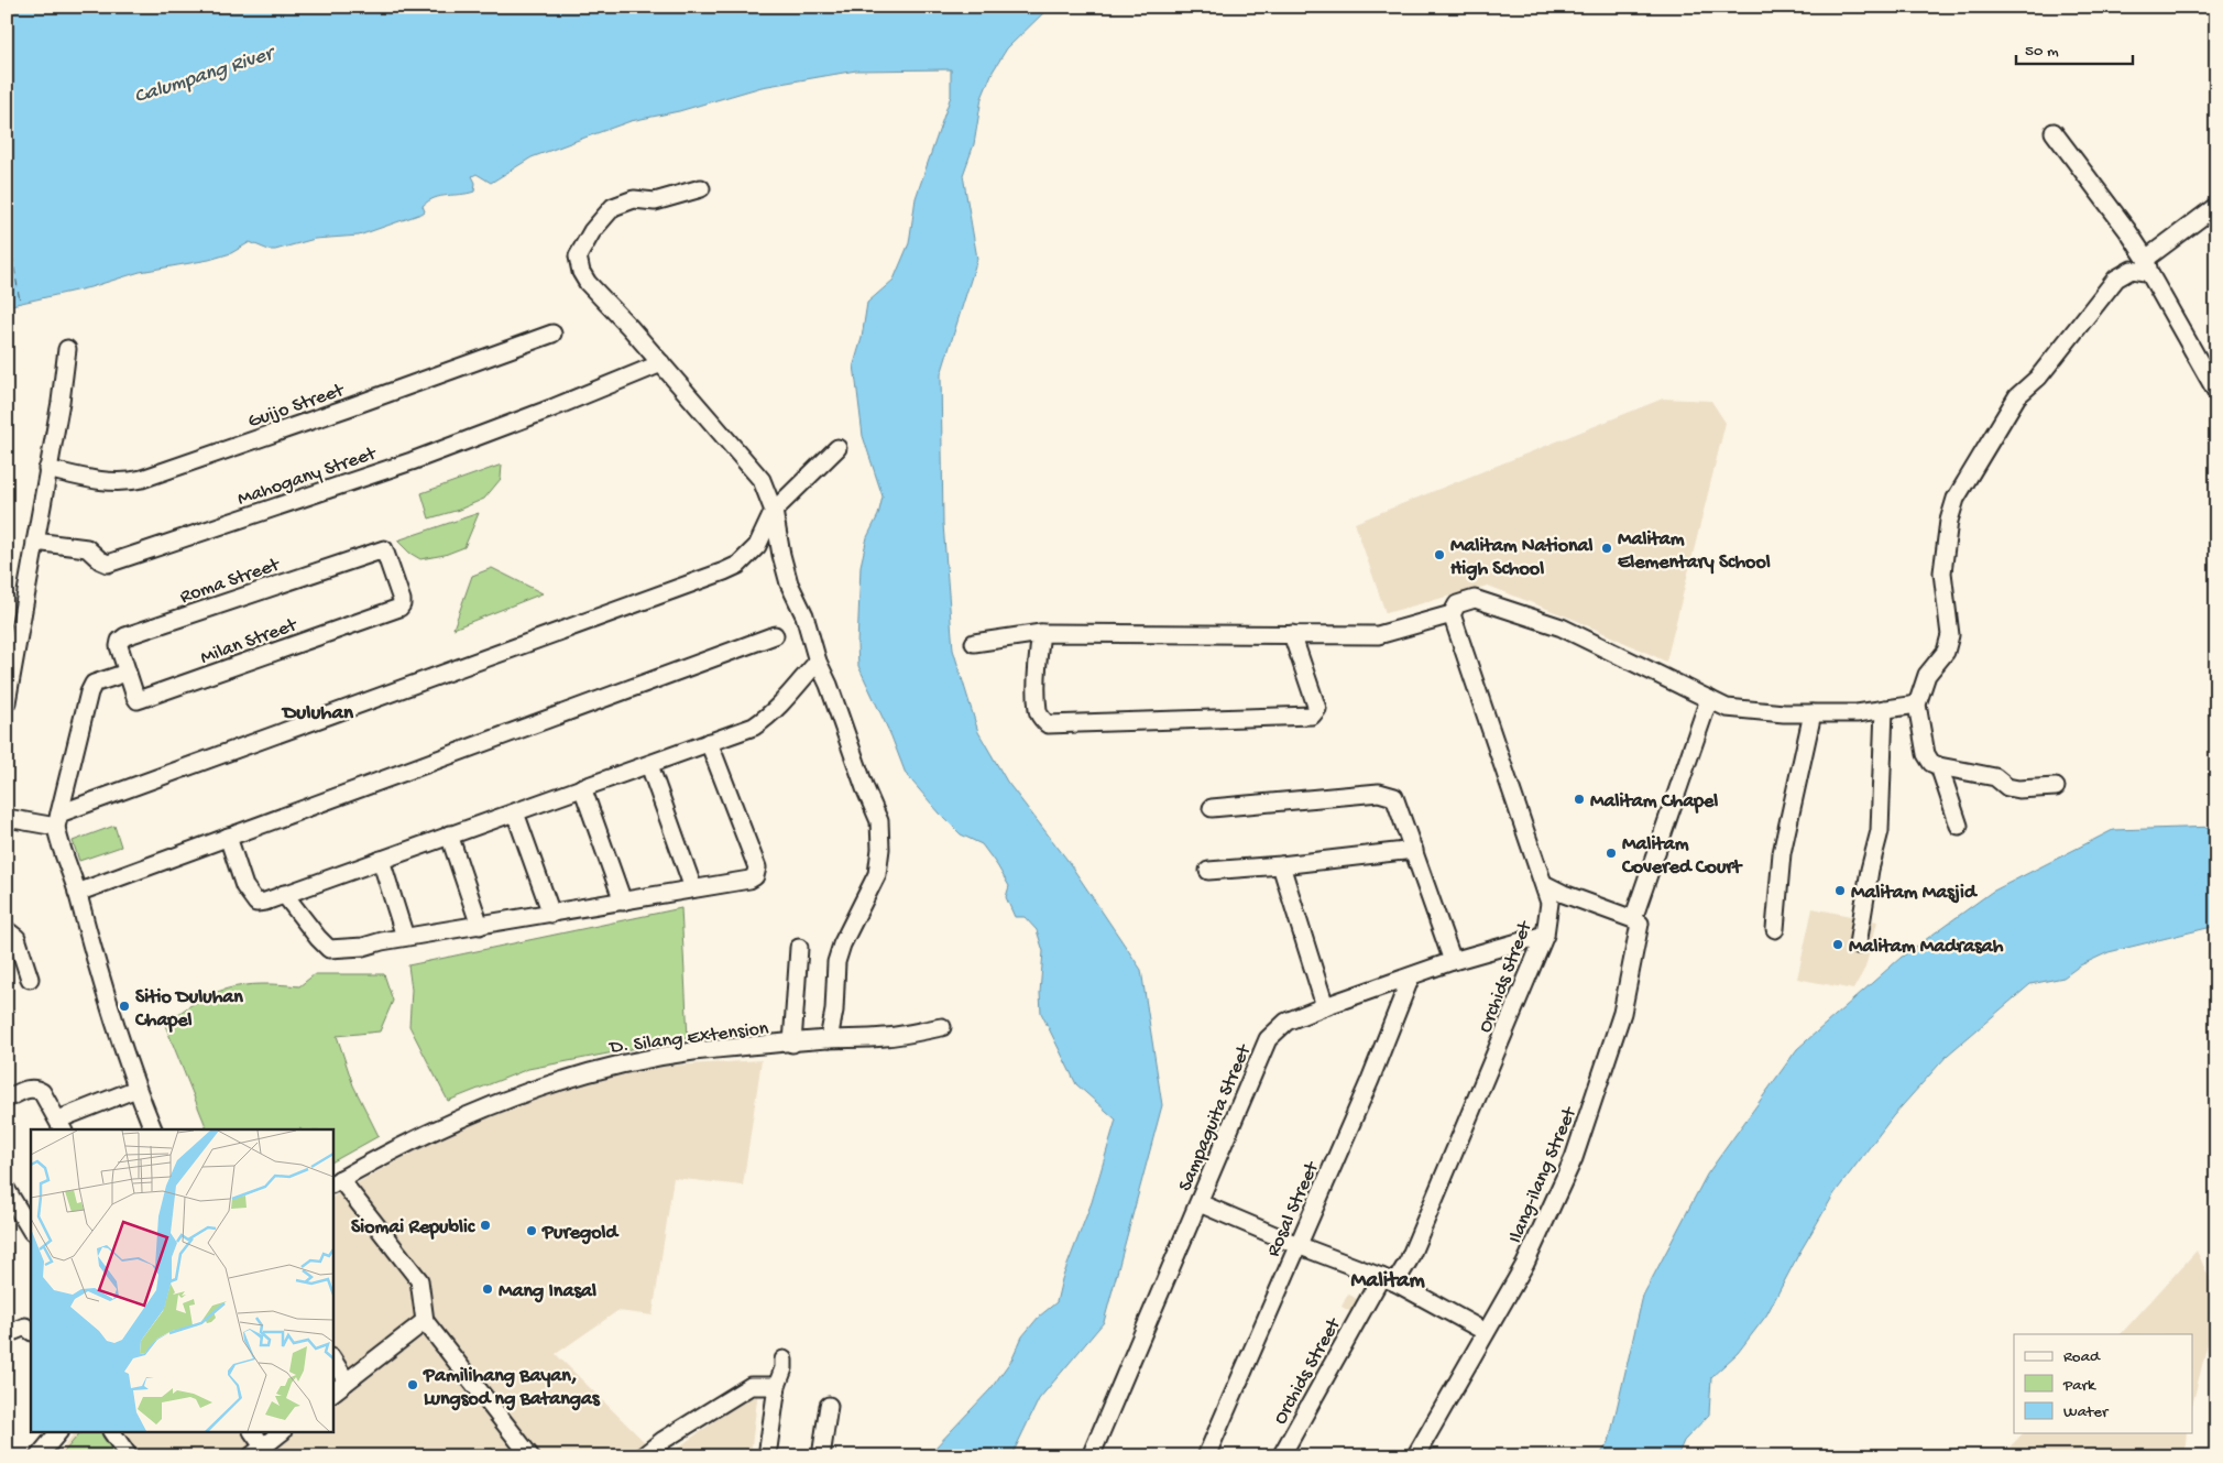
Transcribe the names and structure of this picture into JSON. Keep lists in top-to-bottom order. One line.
{"streets":{"street":["Guijo Street","Mahogany Street","Roma Street","Milan Street","Orchids Street","D. Silang Extension","Sampaguita Street","Ilang-ilang Street","Rosal Street"]},"crossings":[["Roma Street","Milan Street"],["Orchids Street","Sampaguita Street"],["Sampaguita Street","Rosal Street"]],"districts":["Duluhan","Malitam"],"water":["Calumpang River"],"places":["Malitam Elementary School","Malitam National High School","Malitam Chapel","Malitam Covered Court","Malitam Masjid","Malitam Madrasah","Sitio Duluhan Chapel","Siomai Republic","Puregold","Mang Inasal","Pamilihang Bayan, Lungsod ng Batangas"],"legend":["Road","Park","Water"],"scale_bar":"50 m"}
